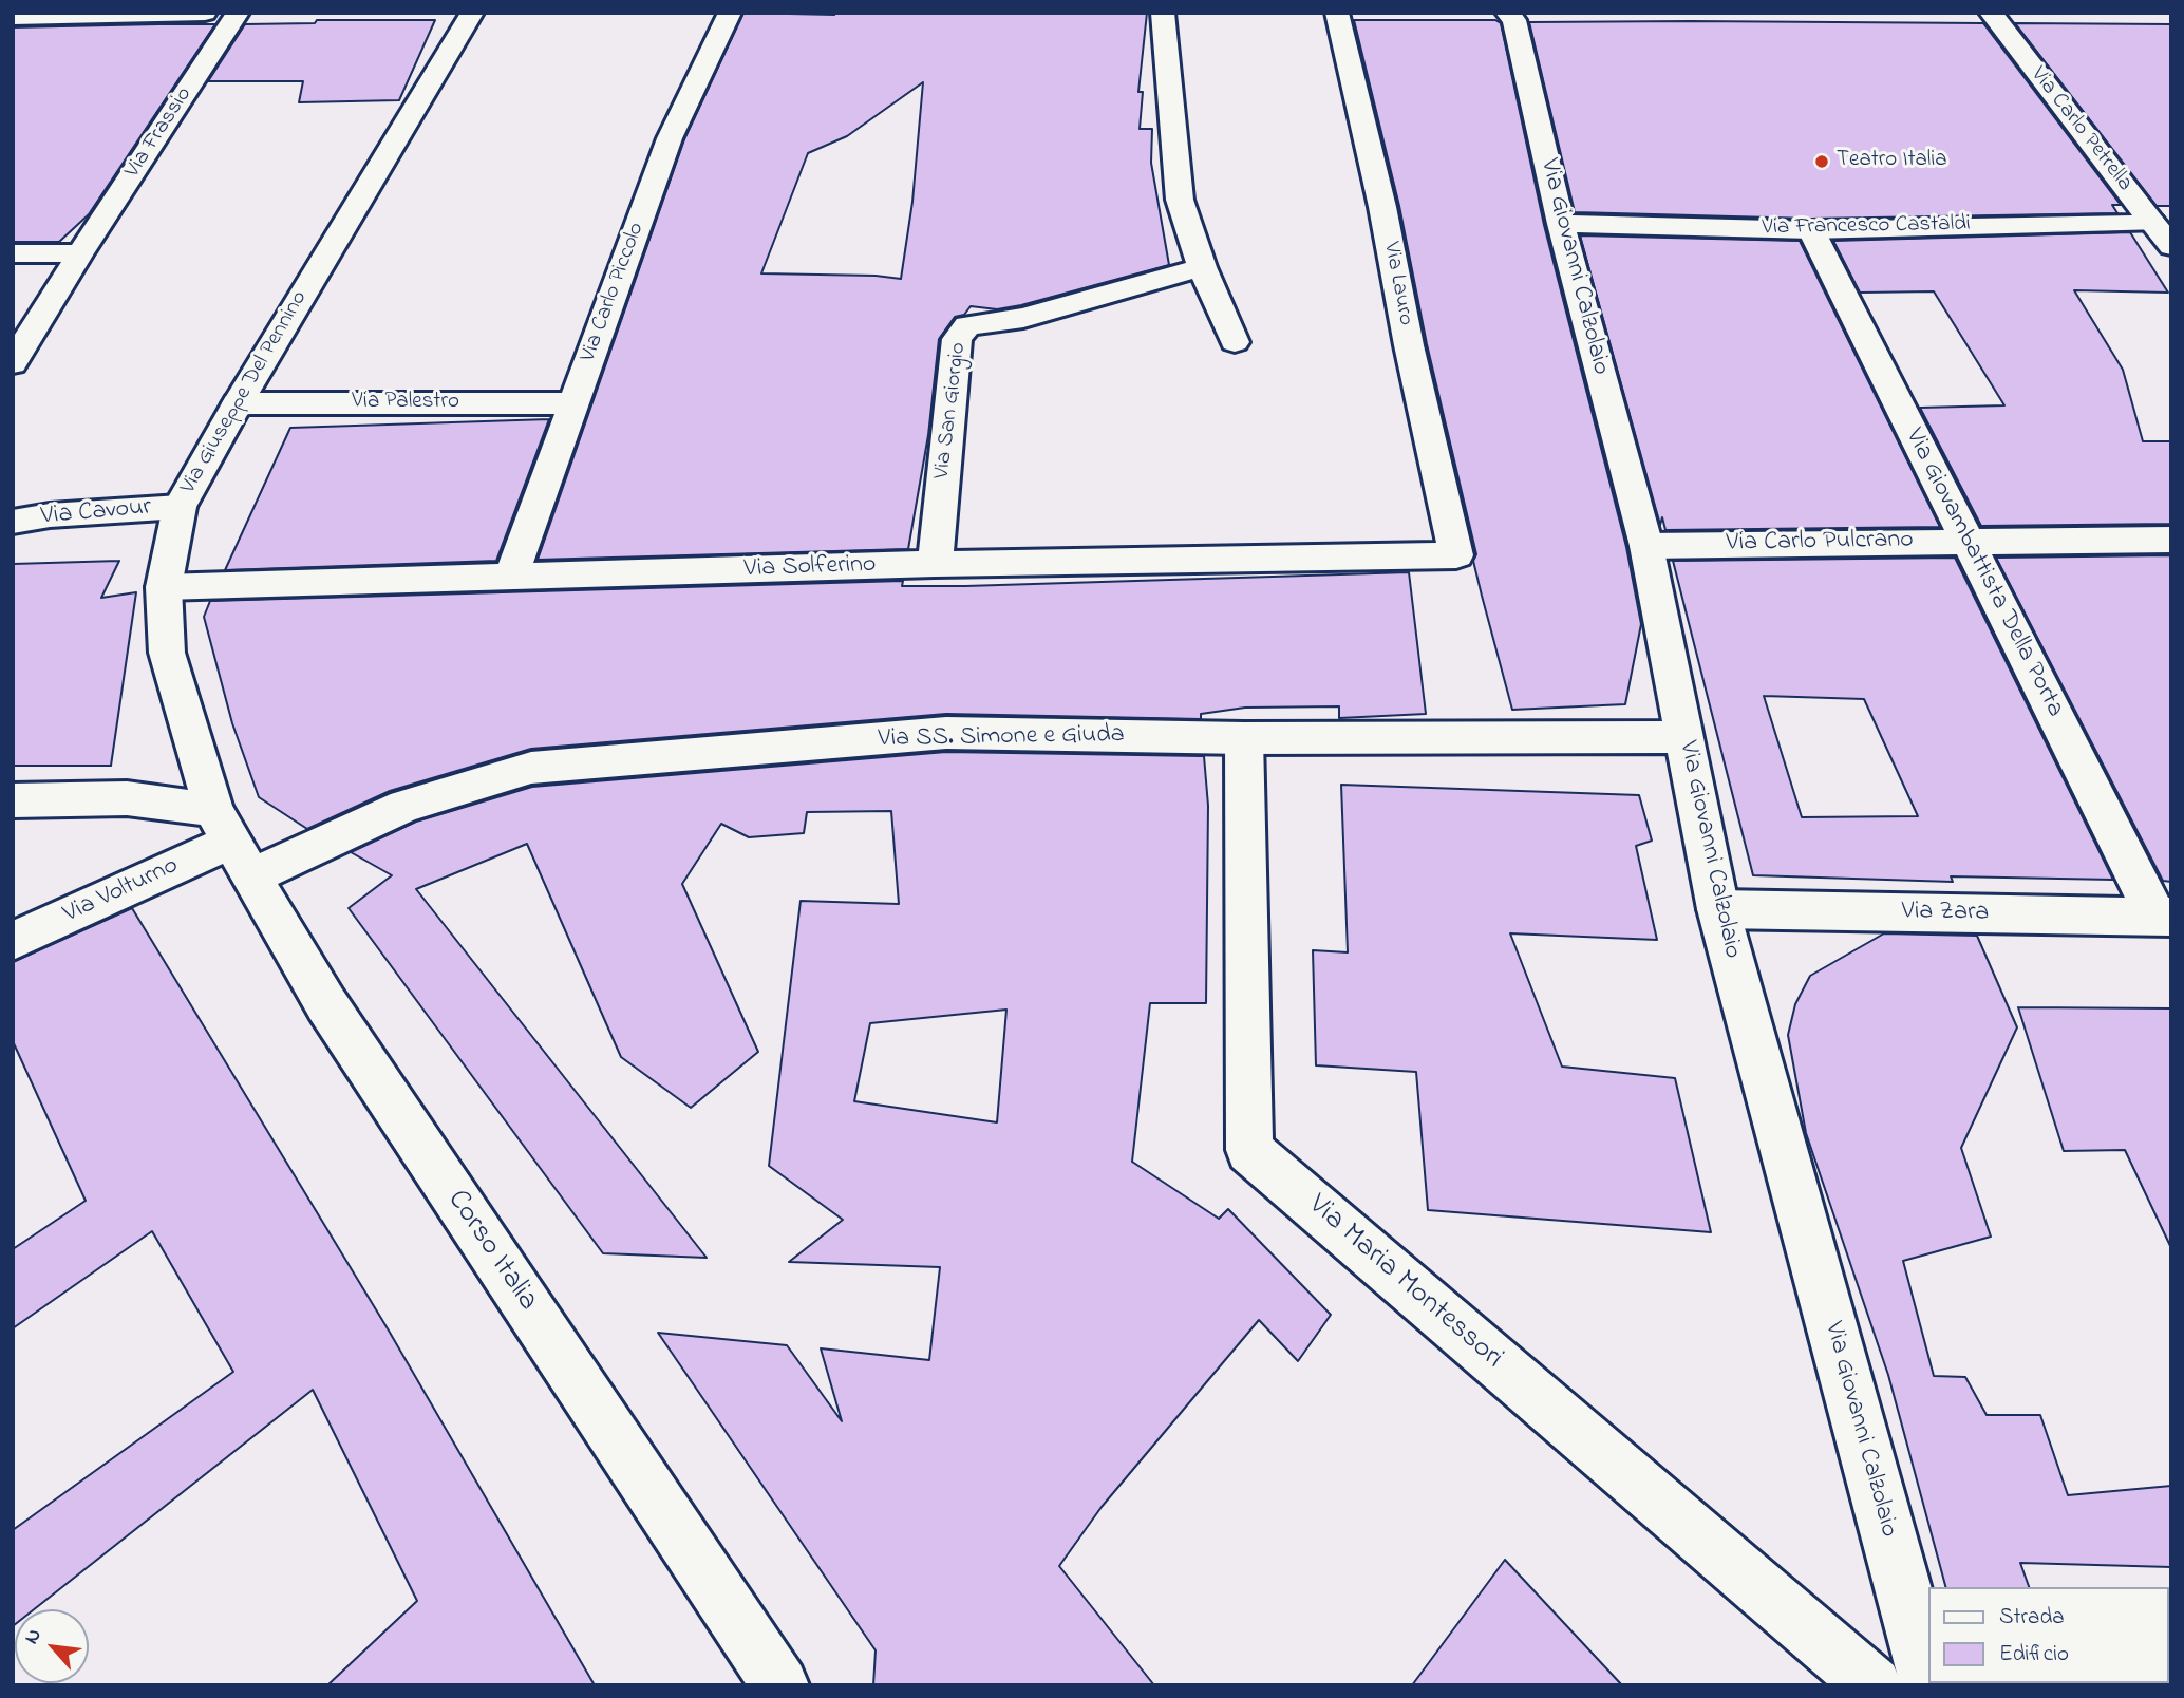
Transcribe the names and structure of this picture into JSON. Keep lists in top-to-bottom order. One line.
{"streets":{"street":["Via Carlo Petrella","Via Frassio","Via Francesco Castaldi","Via Giovanni Calzolaio","Via Lauro","Via Carlo Piccolo","Via Giuseppe Del Pennino","Via Palestro","Via San Giorgio","Via Cavour","Via Carlo Pulcrano","Via Solferino","Via Giovambattista Della Porta","Via SS. Simone e Giuda","Via Volturno","Via Zara","Corso Italia","Via Maria Montessori"]},"crossings":[["Via Carlo Petrella","Via Francesco Castaldi"],["Via Francesco Castaldi","Via Giovanni Calzolaio"],["Via Francesco Castaldi","Via Giovambattista Della Porta"],["Via Giovanni Calzolaio","Via Carlo Pulcrano"],["Via Giovanni Calzolaio","Via SS. Simone e Giuda"],["Via Giovanni Calzolaio","Via Zara"],["Via Lauro","Via Solferino"],["Via Carlo Piccolo","Via Palestro"],["Via Carlo Piccolo","Via Solferino"],["Via Giuseppe Del Pennino","Via Palestro"],["Via Giuseppe Del Pennino","Via Cavour"],["Via Giuseppe Del Pennino","Via Solferino"],["Via Giuseppe Del Pennino","Via SS. Simone e Giuda"],["Via Giuseppe Del Pennino","Via Volturno"],["Via Giuseppe Del Pennino","Corso Italia"],["Via San Giorgio","Via Solferino"],["Via Carlo Pulcrano","Via Giovambattista Della Porta"],["Via Giovambattista Della Porta","Via Zara"],["Via SS. Simone e Giuda","Via Volturno"],["Via SS. Simone e Giuda","Corso Italia"],["Via SS. Simone e Giuda","Via Maria Montessori"],["Via Volturno","Corso Italia"]],"places":["Teatro Italia"],"legend":["Strada","Edificio"],"north":"top left"}
